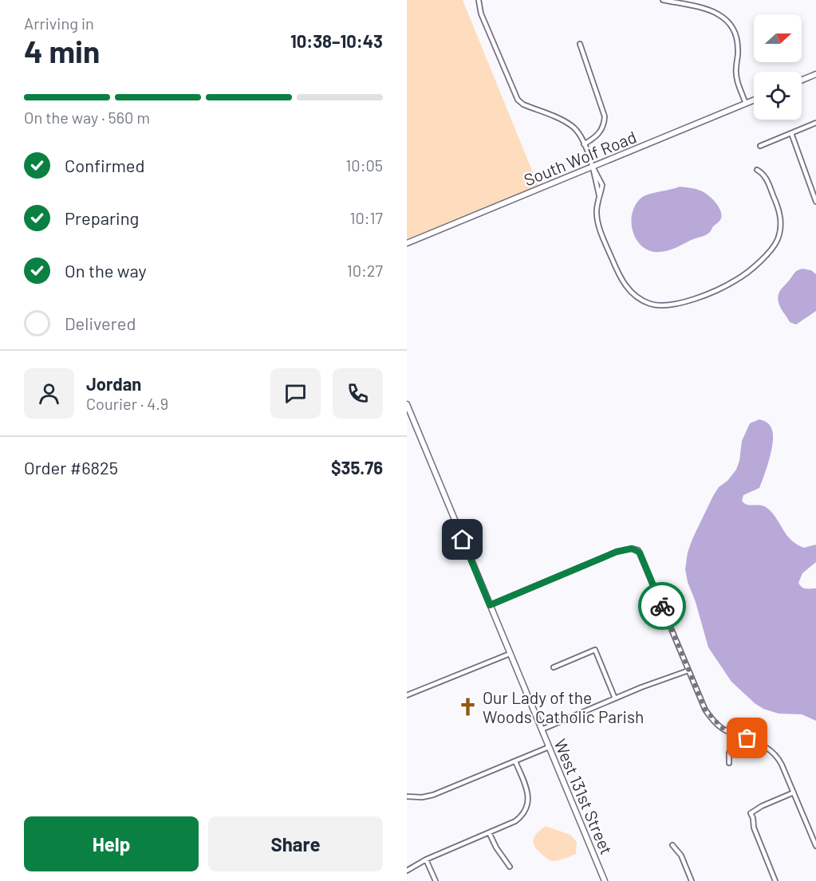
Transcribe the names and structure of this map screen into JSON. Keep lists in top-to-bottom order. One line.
{"streets":{"street":["South Wolf Road","West 131st Street"]},"places":{"church":["Our Lady of the Woods Catholic Parish"]},"north":"right","page":{"heading":["4 min","Arriving in","10:38–10:43"],"panel":["Jordan","Courier · 4.9","Order #6825","$35.76"],"bar":"On the way · 560 m","list":[["Confirmed","10:05"],["Preparing","10:17"],["On the way","10:27"],"Delivered"],"buttons":["Help","Share"]}}
